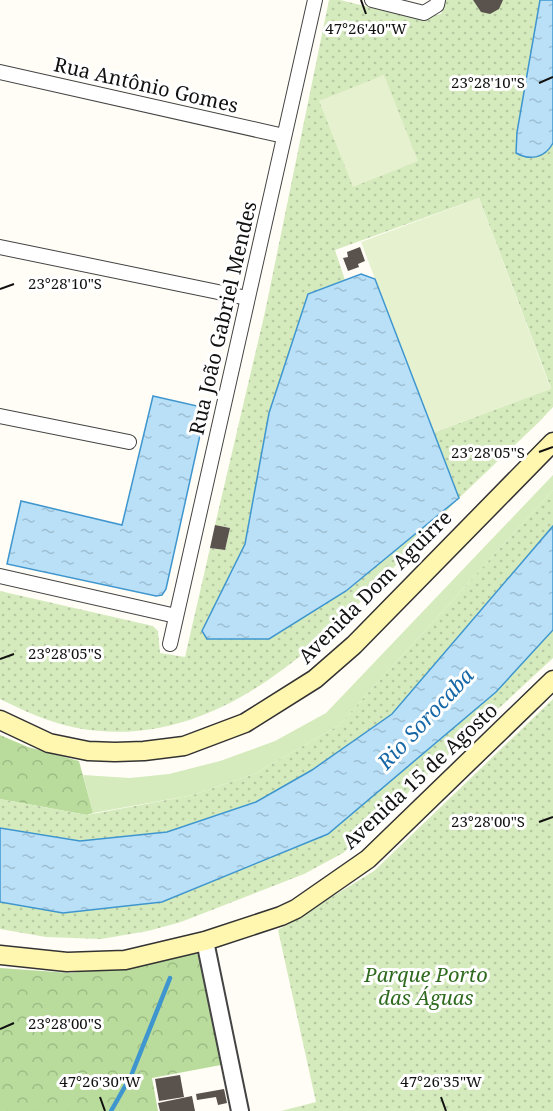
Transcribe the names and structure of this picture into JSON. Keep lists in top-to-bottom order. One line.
{"streets":{"main road":["Avenida Dom Aguirre","Avenida 15 de Agosto"],"street":["Rua Antônio Gomes","Rua João Gabriel Mendes"]},"crossings":[["Rua Antônio Gomes","Rua João Gabriel Mendes"]],"water":["Rio Sorocaba"],"parks":["Parque Porto das Águas"],"coordinates":["47°26'40\"W","23°28'10\"S","23°28'05\"S","23°28'00\"S","47°26'30\"W","47°26'35\"W"]}
